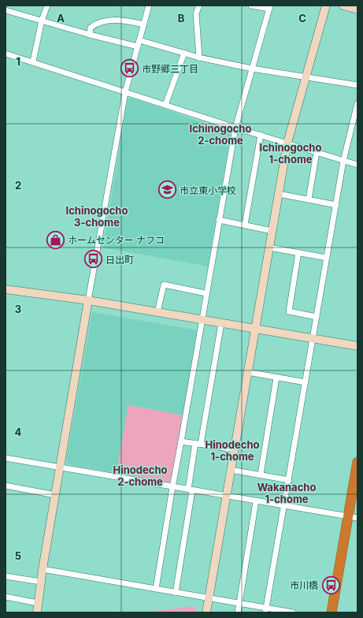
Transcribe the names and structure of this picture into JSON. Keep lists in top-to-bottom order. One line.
{"districts":["Ichinogocho 2-chome","Ichinogocho 1-chome","Ichinogocho 3-chome","Hinodecho 1-chome","Hinodecho 2-chome","Wakanacho 1-chome"],"places":{"bus stop":["市野郷三丁目","日出町","市川橋"],"school or university":["市立東小学校"],"shop":["ホームセンター ナフコ"]},"grid":{"columns":["A","B","C"],"rows":["1","2","3","4","5"]}}
